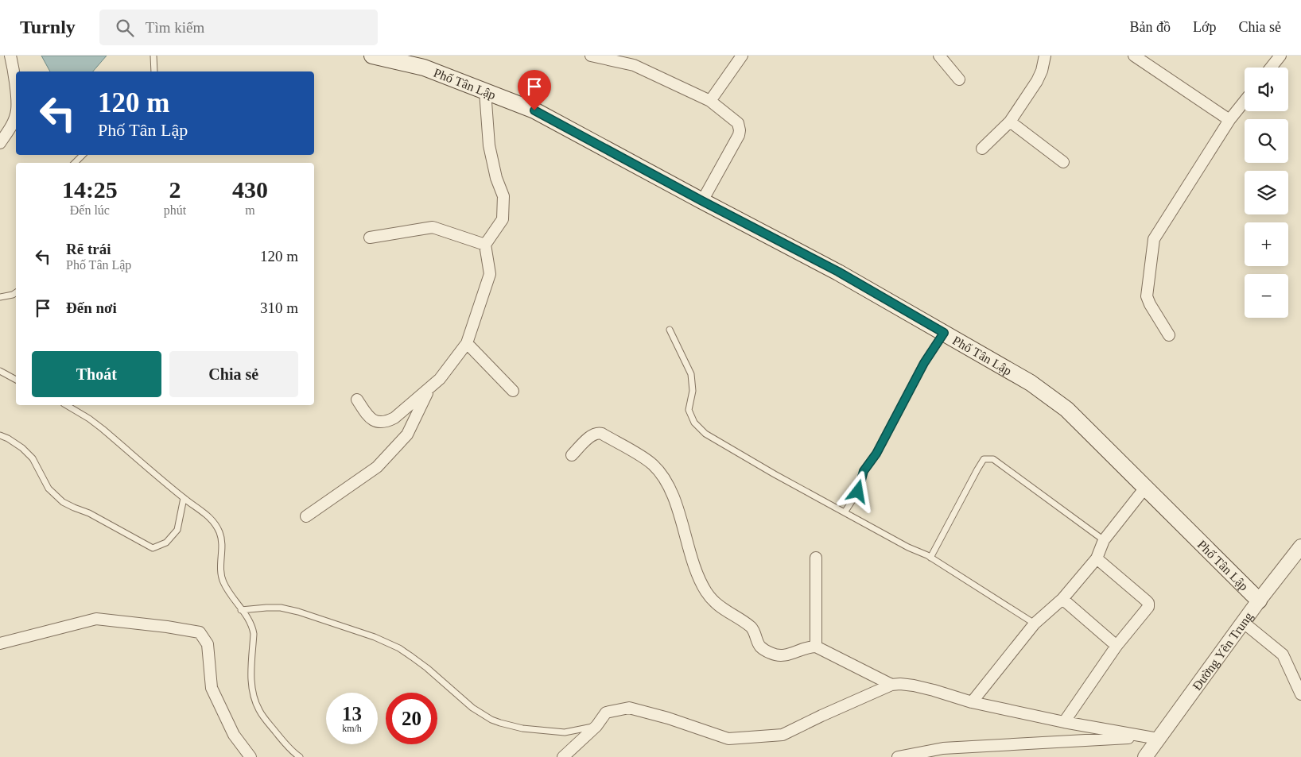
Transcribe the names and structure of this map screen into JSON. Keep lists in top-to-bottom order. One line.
{"streets":{"main road":["Phố Tân Lập"],"street":["Đường Yên Trung"]},"crossings":[["Phố Tân Lập","Đường Yên Trung"]],"page":{"header":"Turnly","search":"Tìm kiếm","nav":["Bản đồ","Lớp","Chia sẻ"],"map_buttons":["+","−"],"turn":["120 m","Phố Tân Lập"],"eta":["14:25","Đến lúc","2","phút","430","m"],"list":[{"name":"Rẽ trái","note":"Phố Tân Lập","value":"120 m"},{"name":"Đến nơi","value":"310 m"}],"buttons":["Thoát","Chia sẻ"],"speed":"13 km/h","limit":"20"}}
